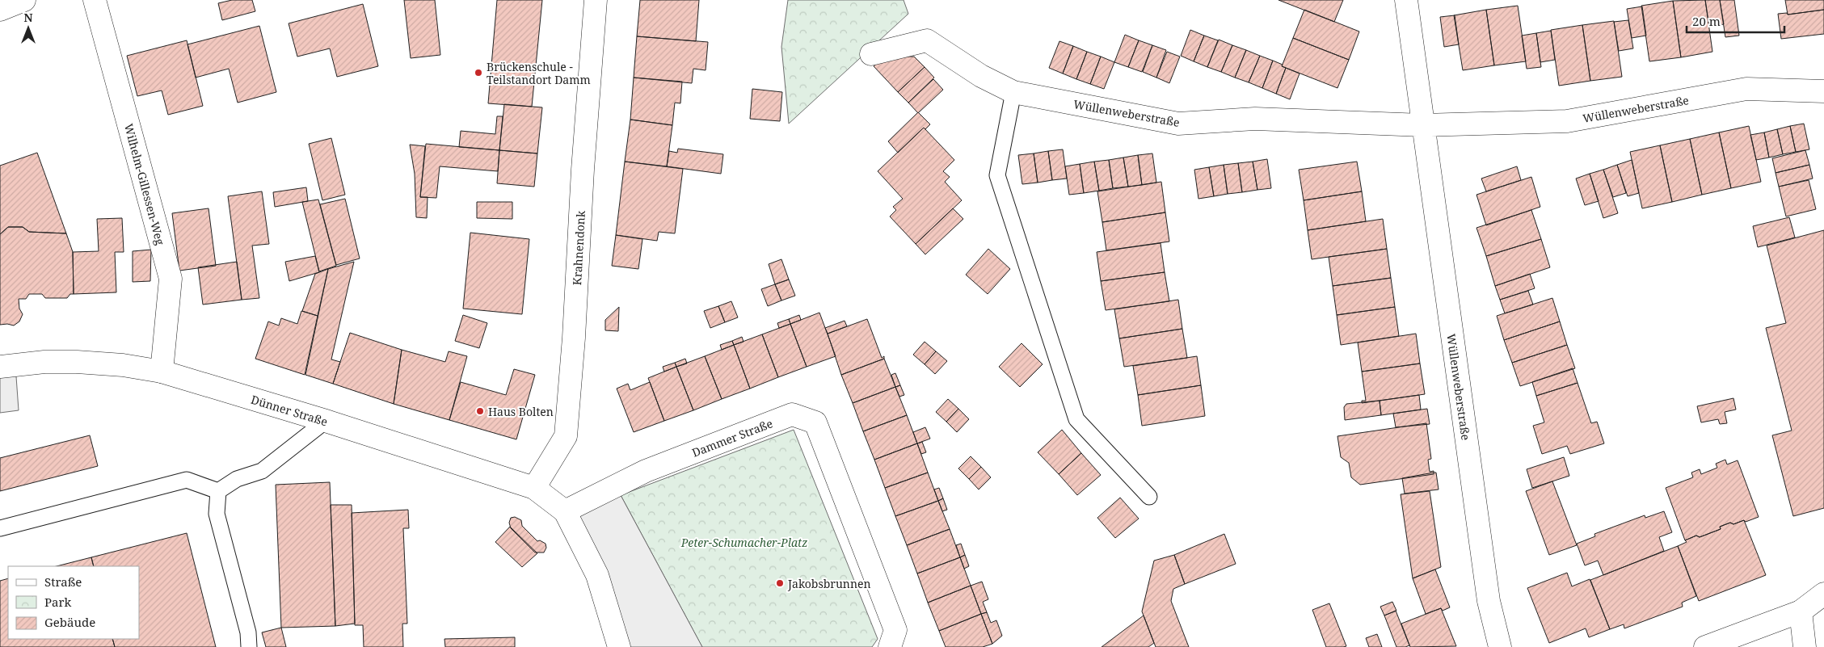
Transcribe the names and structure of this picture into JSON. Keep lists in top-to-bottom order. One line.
{"streets":{"street":["Wüllenweberstraße","Wilhelm-Gillessen-Weg","Krahnendonk","Dünner Straße","Dammer Straße"]},"crossings":[["Wilhelm-Gillessen-Weg","Dünner Straße"],["Krahnendonk","Dünner Straße"],["Dünner Straße","Dammer Straße"]],"parks":["Peter-Schumacher-Platz"],"places":["Brückenschule - Teilstandort Damm","Haus Bolten","Jakobsbrunnen"],"legend":["Straße","Park","Gebäude"],"scale_bar":"20 m","north":"top"}
